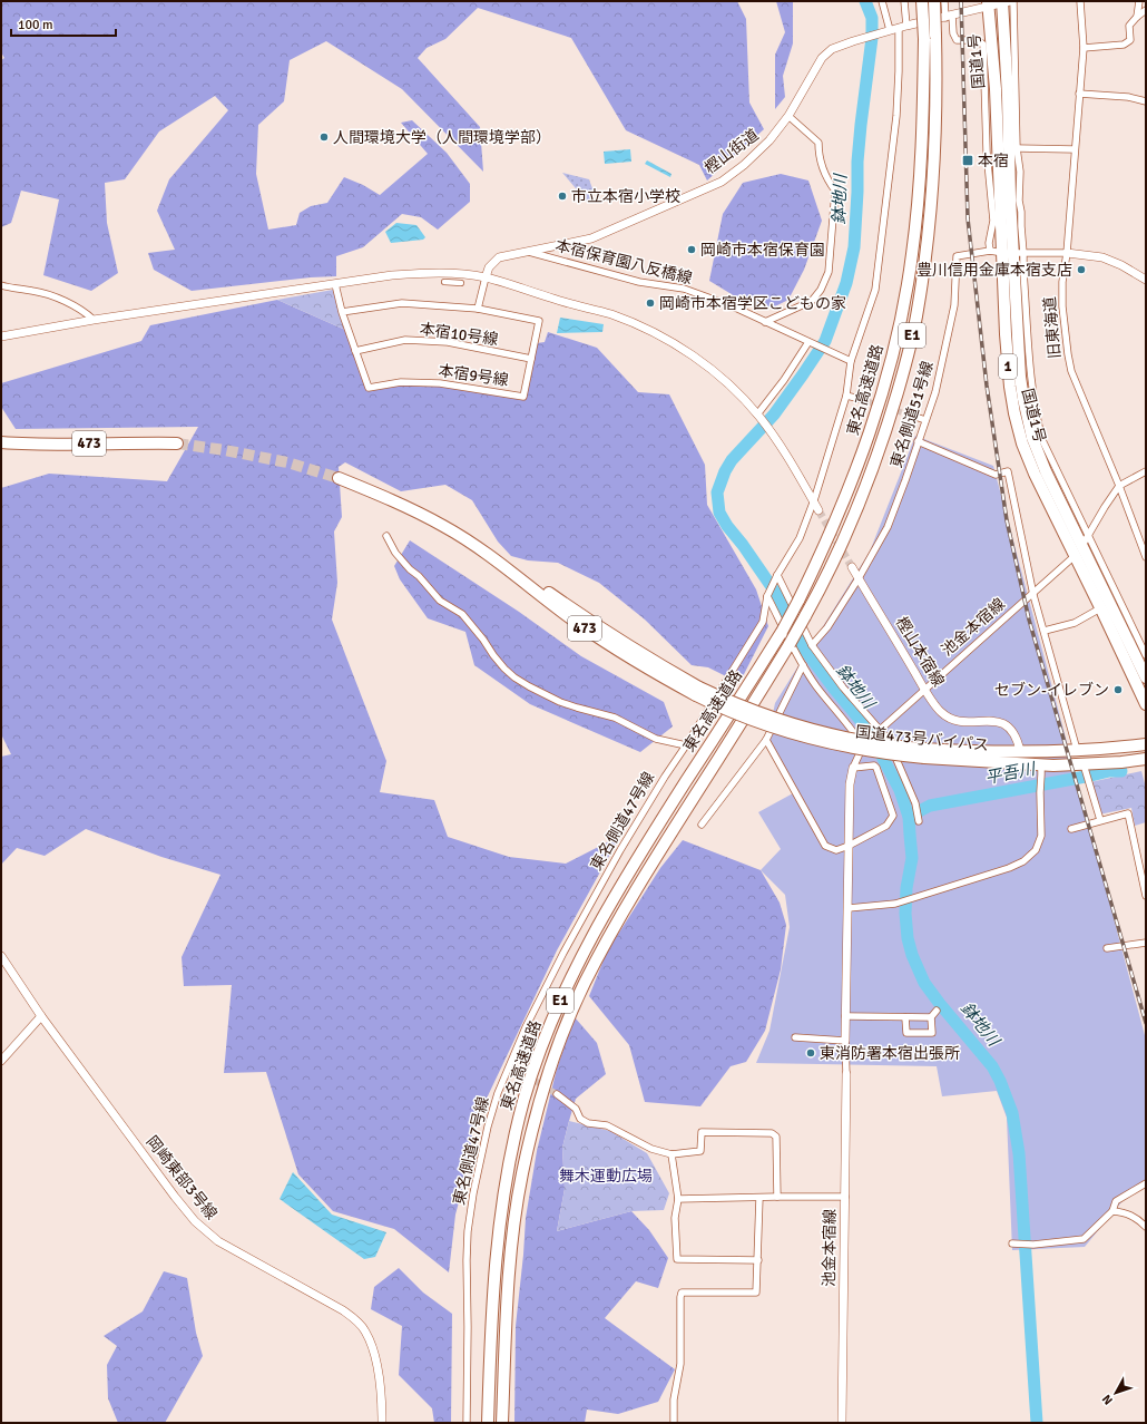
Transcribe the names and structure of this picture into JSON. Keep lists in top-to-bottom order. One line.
{"streets":{"highway":["国道1号","E1","1","東名高速道路","473","国道473号バイパス"],"street":["樫山街道","本宿保育園八反橋線","旧東海道","本宿10号線","本宿9号線","東名側道51号線","池金本宿線","樫山本宿線","東名側道47号線","岡崎東部3号線"]},"crossings":[["国道1号","池金本宿線"],["樫山街道","本宿保育園八反橋線"],["樫山街道","東名側道47号線"],["本宿保育園八反橋線","東名側道47号線"],["旧東海道","池金本宿線"],["本宿10号線","本宿9号線"],["東名側道51号線","樫山本宿線"],["池金本宿線","樫山本宿線"],["樫山本宿線","国道473号バイパス"]],"water":["鉢地川","平吾川"],"parks":["舞木運動広場"],"places":{"other":["人間環境大学（人間環境学部）","市立本宿小学校","岡崎市本宿保育園","豊川信用金庫本宿支店","岡崎市本宿学区こどもの家","セブン-イレブン","東消防署本宿出張所"],"transit":["本宿"]},"scale_bar":"100 m","north":"bottom left"}
